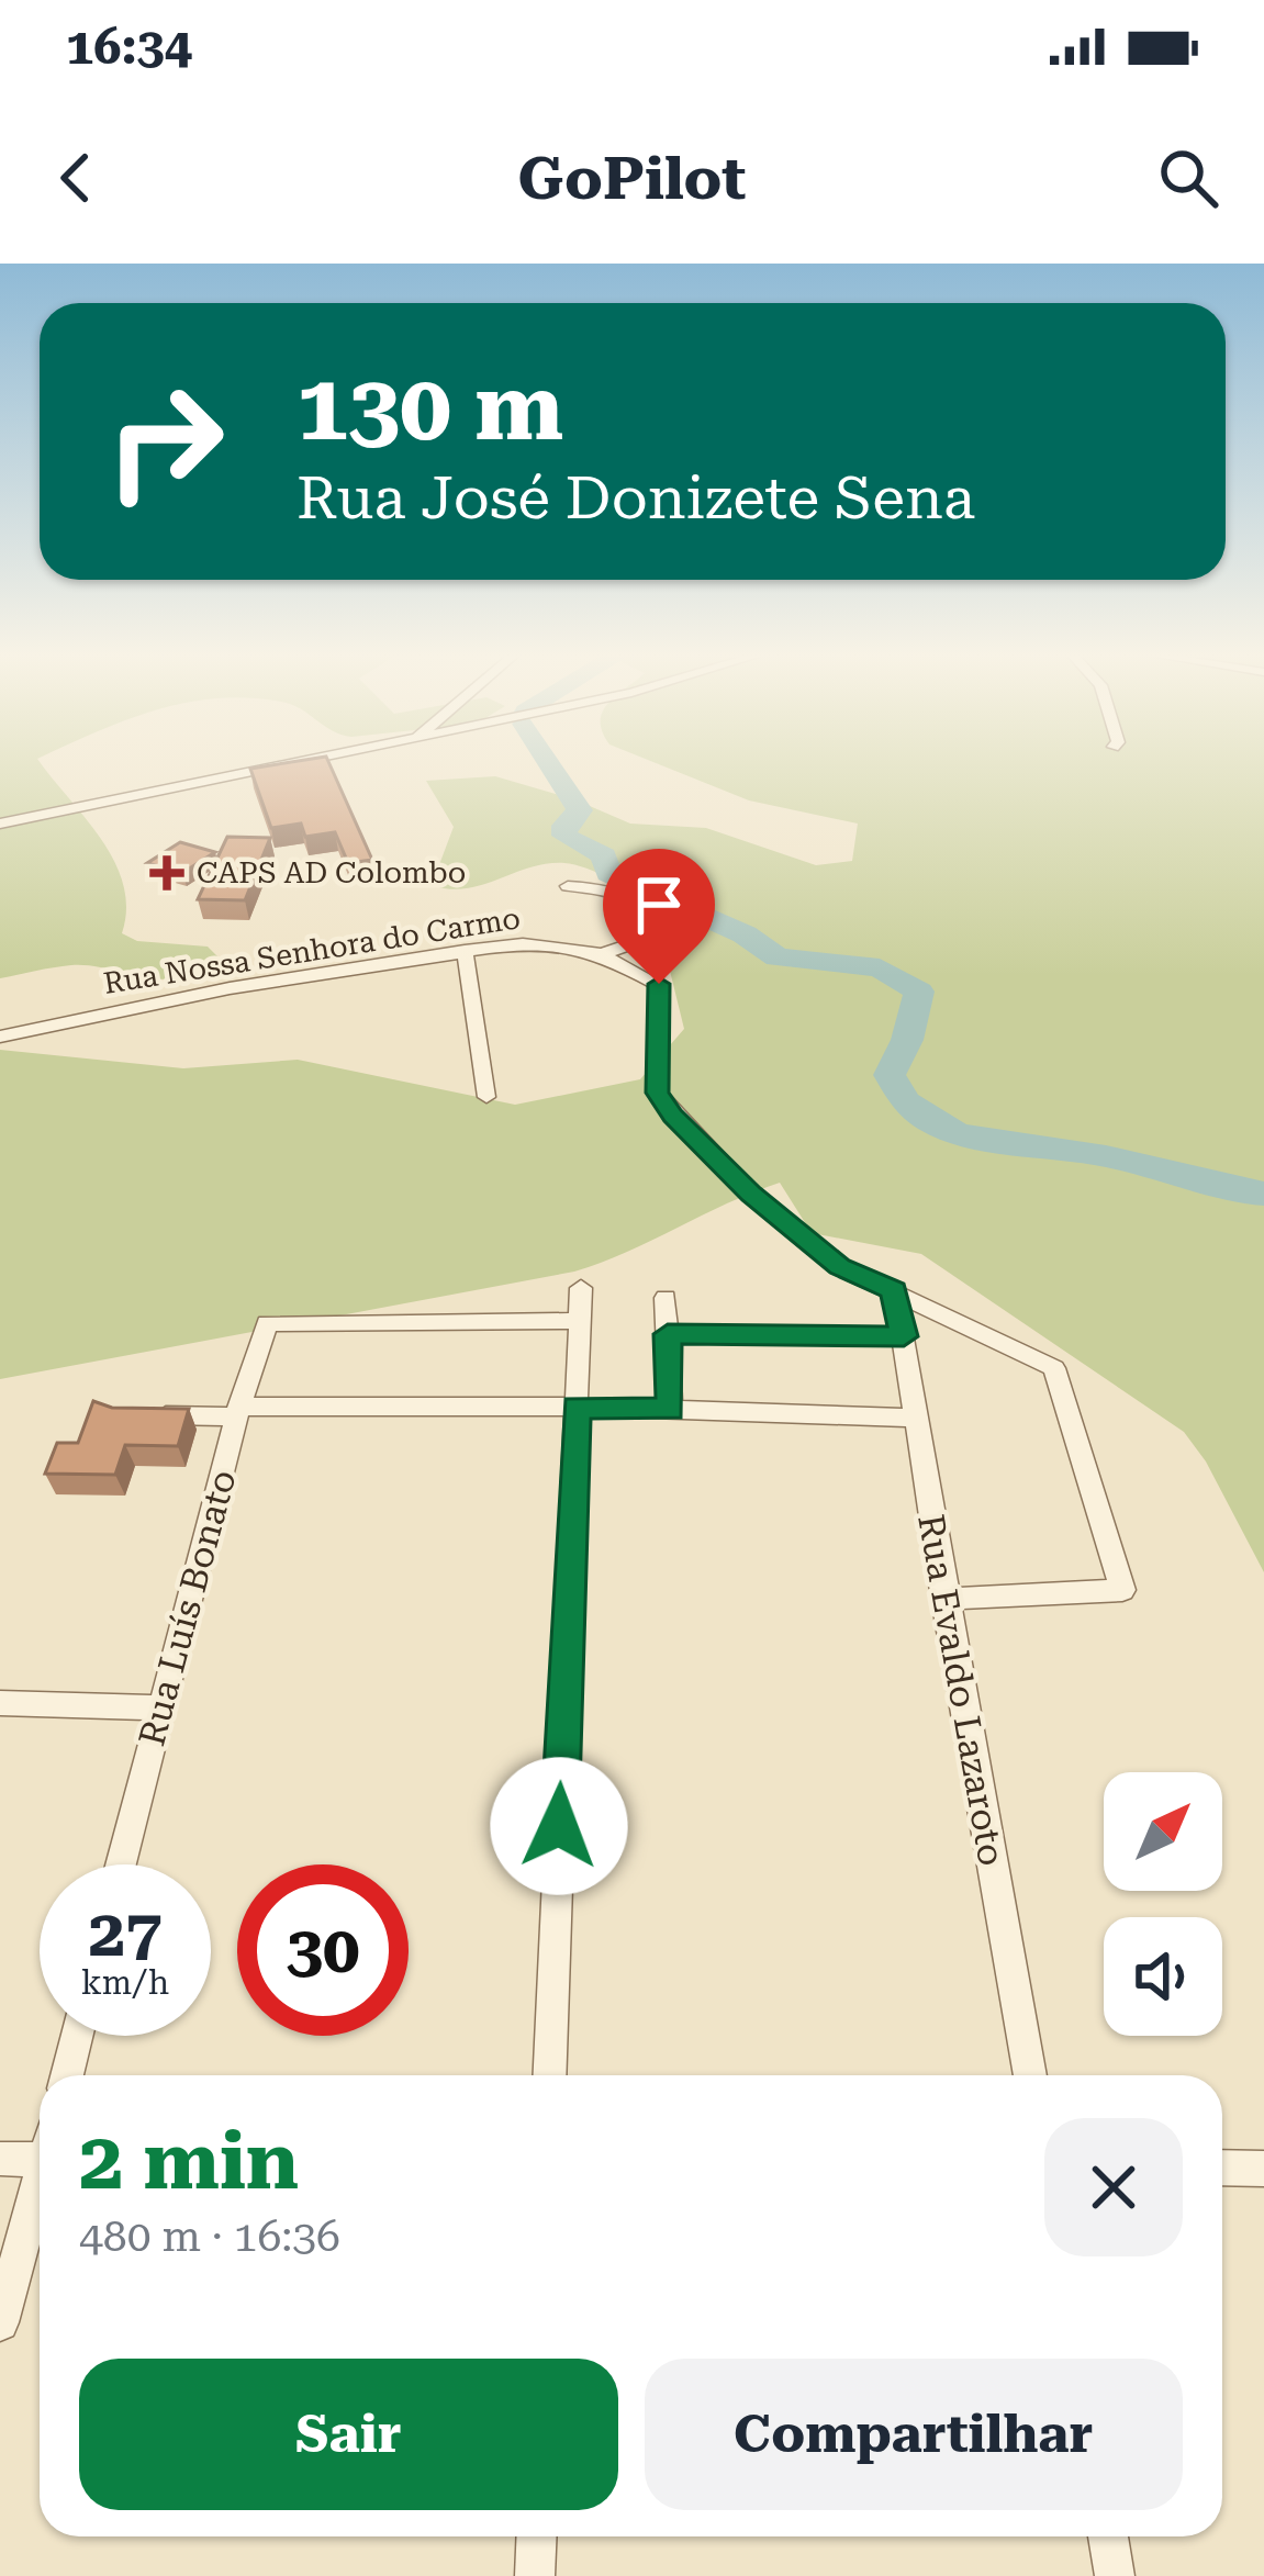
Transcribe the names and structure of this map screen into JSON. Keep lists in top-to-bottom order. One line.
{"streets":{"street":["Rua Nossa Senhora do Carmo","Rua Luís Bonato","Rua Evaldo Lazaroto"]},"crossings":[["Rua Nossa Senhora do Carmo","Rua Evaldo Lazaroto"]],"places":{"health":["CAPS AD Colombo"]},"north":"top right","page":{"status":"16:34","header":"GoPilot","turn":["130 m","Rua José Donizete Sena"],"speed":"27 km/h","limit":"30","heading":["2 min","480 m · 16:36"],"buttons":["Sair","Compartilhar"]}}
